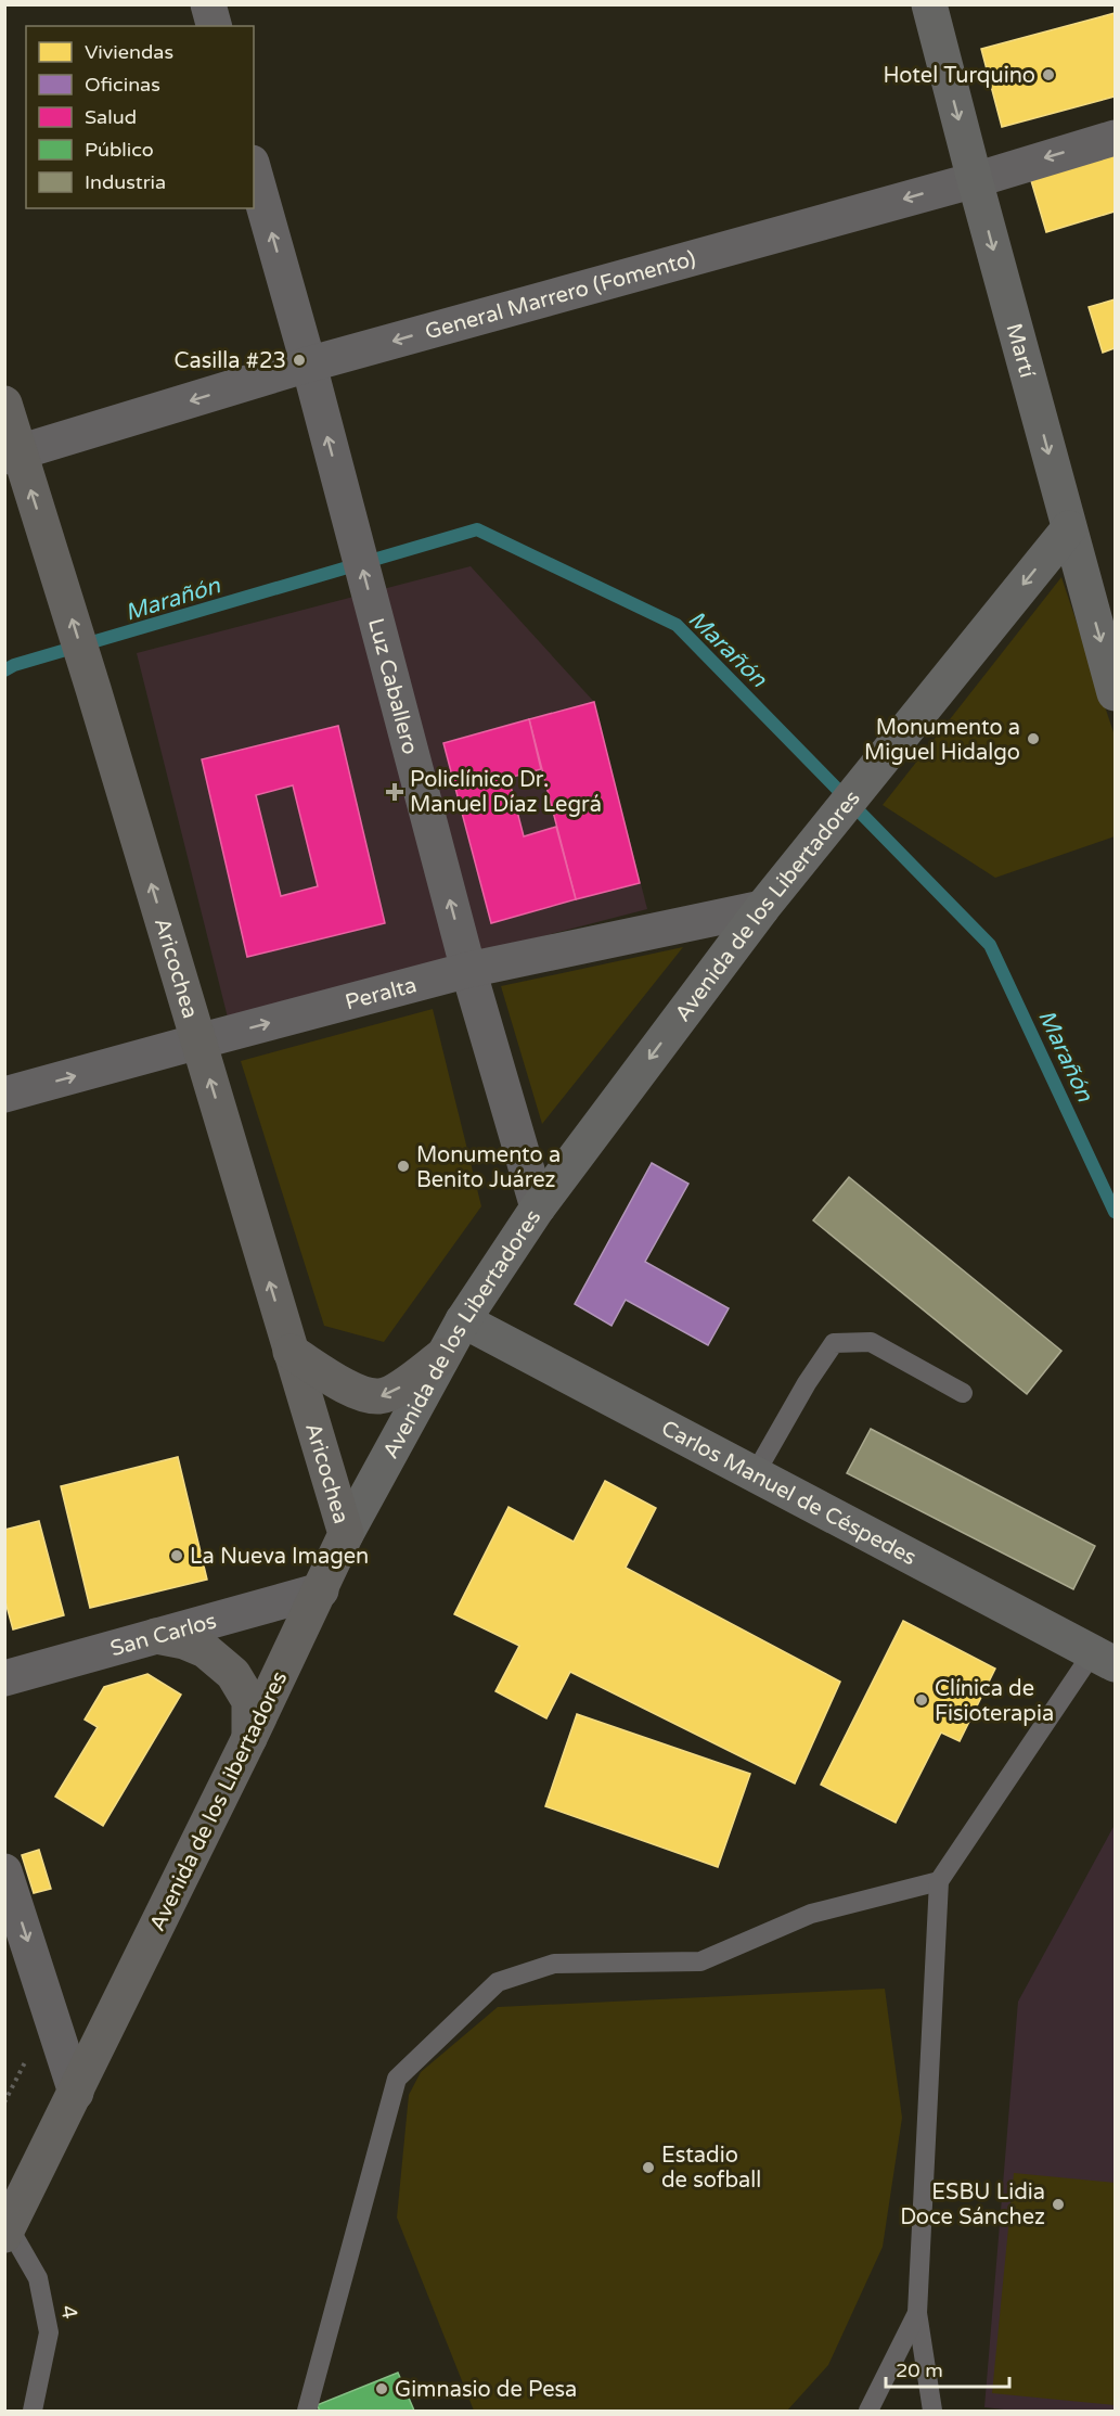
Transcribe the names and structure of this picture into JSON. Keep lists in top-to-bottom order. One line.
{"streets":{"main road":["Martí","Avenida de los Libertadores","Aricochea","Carlos Manuel de Céspedes"],"street":["General Marrero (Fomento)","Luz Caballero","Peralta","San Carlos"],"lane":["4"]},"crossings":[["General Marrero (Fomento)","Martí"],["General Marrero (Fomento)","Luz Caballero"],["General Marrero (Fomento)","Aricochea"],["Martí","Avenida de los Libertadores"],["Luz Caballero","Avenida de los Libertadores"],["Luz Caballero","Peralta"],["Avenida de los Libertadores","Aricochea"],["Avenida de los Libertadores","Peralta"],["Avenida de los Libertadores","Carlos Manuel de Céspedes"],["Avenida de los Libertadores","San Carlos"],["Avenida de los Libertadores","4"],["Aricochea","Peralta"]],"one_way":["General Marrero (Fomento)","Martí","Luz Caballero","Avenida de los Libertadores","Aricochea","Peralta"],"water":["Marañón"],"places":{"other":["Hotel Turquino","Casilla #23","Monumento a Miguel Hidalgo","Monumento a Benito Juárez","La Nueva Imagen","Clínica de Fisioterapia","Estadio de sofball","ESBU Lidia Doce Sánchez","Gimnasio de Pesa"],"health":["Policlínico Dr. Manuel Díaz Legrá"]},"legend":["Viviendas","Oficinas","Salud","Público","Industria"],"scale_bar":"20 m"}
